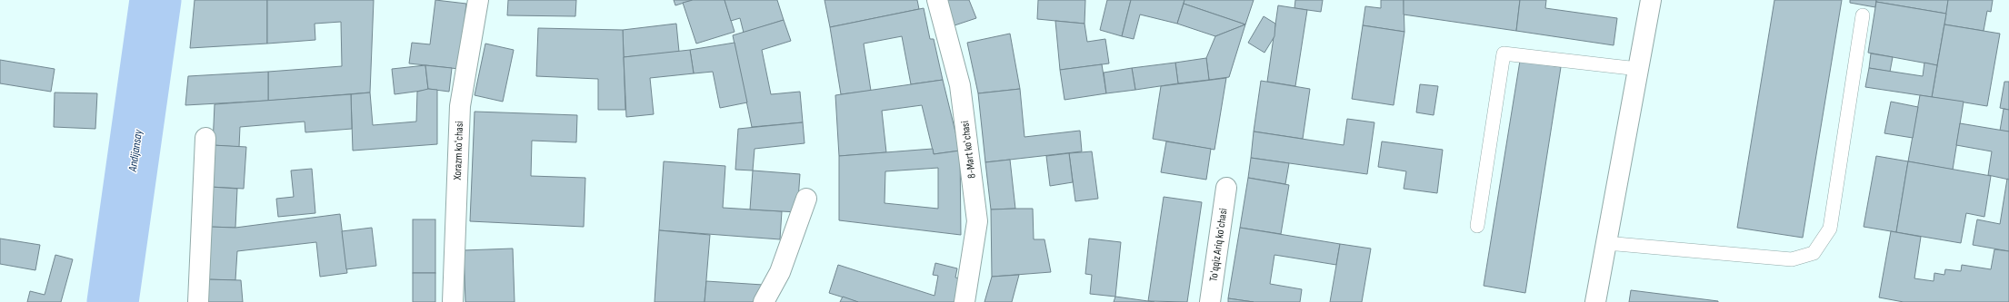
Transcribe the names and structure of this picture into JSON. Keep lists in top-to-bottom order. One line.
{"streets":{"street":["8-Mart koʻchasi","Xorazm koʻchasi","Toʻqqiz Ariq koʻchasi"]},"water":["Andijansay"]}
